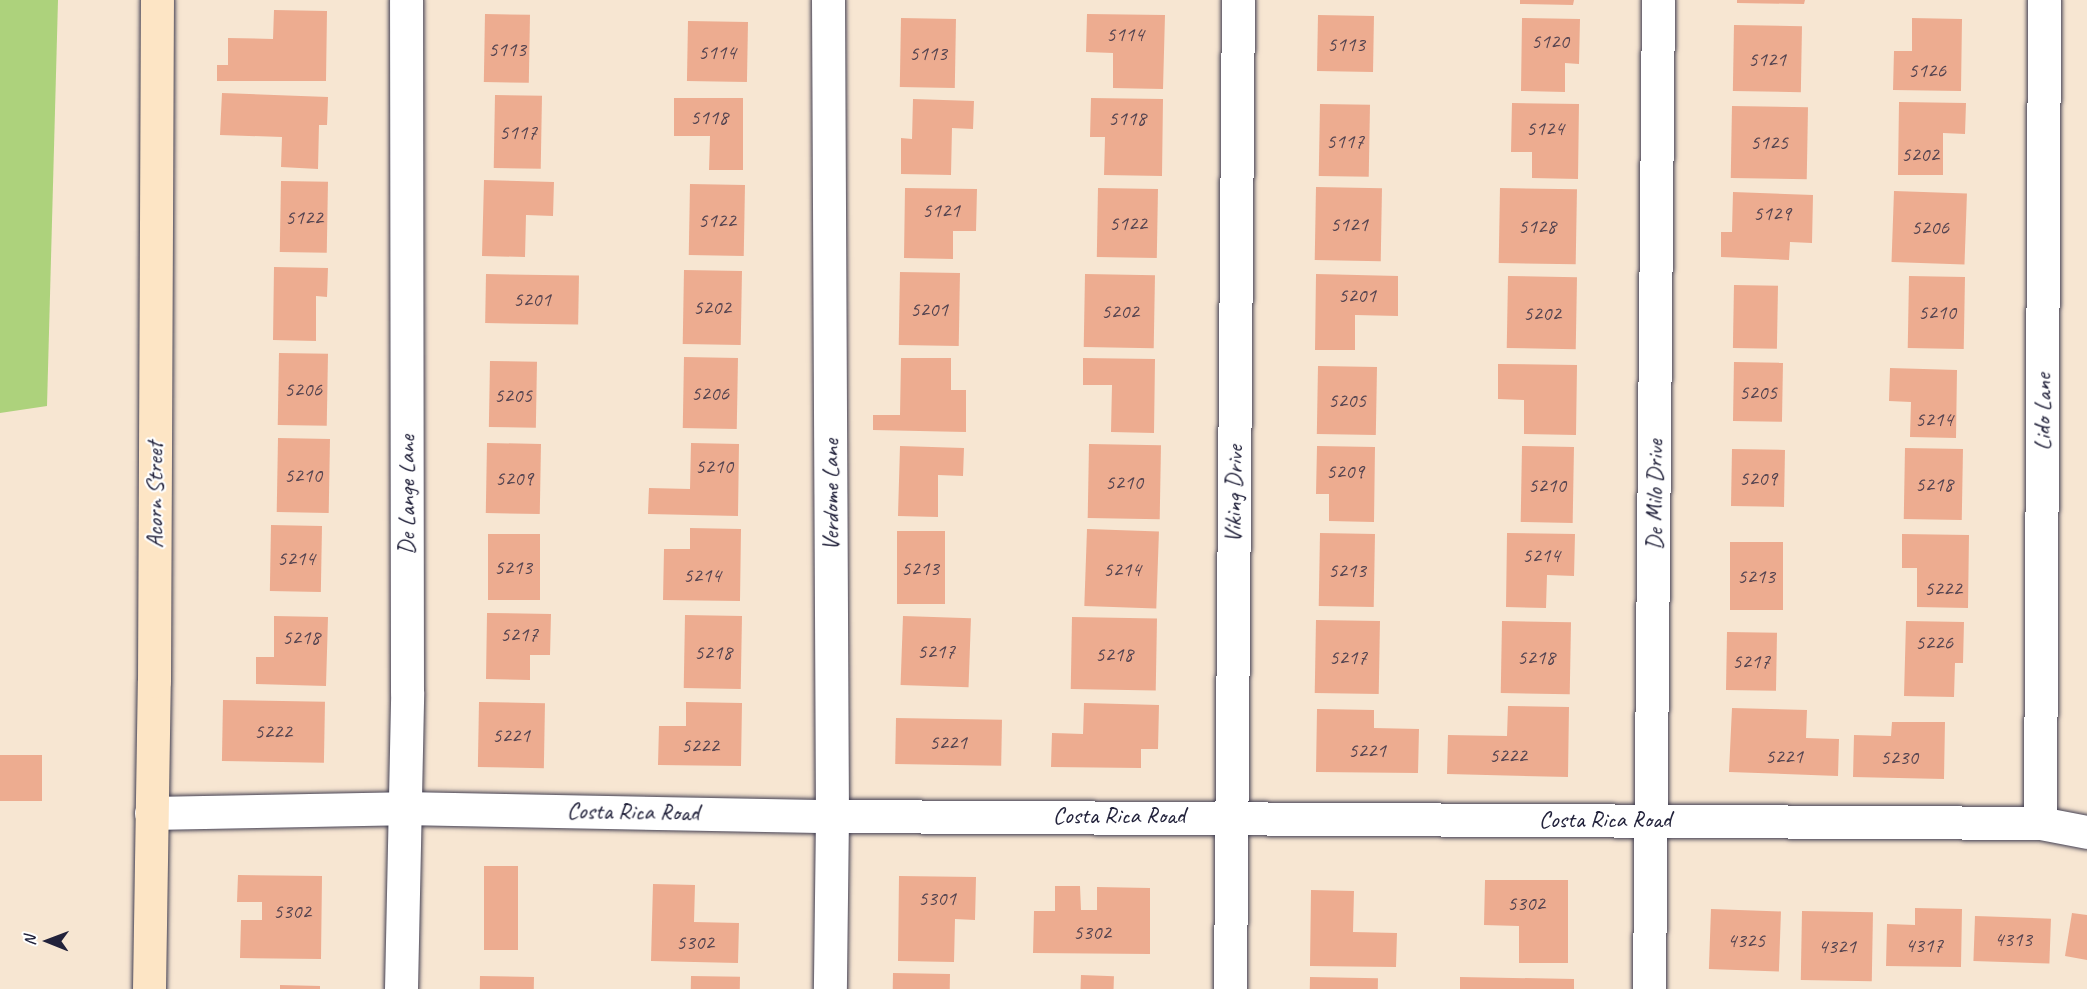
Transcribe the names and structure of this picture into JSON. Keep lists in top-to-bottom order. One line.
{"streets":{"street":["Lido Lane","Viking Drive","Acorn Street","De Lange Lane","Verdome Lane","De Milo Drive","Costa Rica Road"]},"crossings":[["Lido Lane","Costa Rica Road"],["Viking Drive","Costa Rica Road"],["Acorn Street","Costa Rica Road"],["De Lange Lane","Costa Rica Road"],["Verdome Lane","Costa Rica Road"],["De Milo Drive","Costa Rica Road"]],"house_numbers":["5114","5120","5113","5113","5114","5113","5121","5126","5118","5118","5124","5117","5117","5125","5202","5121","5129","5122","5122","5122","5121","5128","5206","5201","5201","5202","5201","5202","5210","5202","5206","5205","5206","5205","5205","5214","5210","5209","5210","5209","5209","5210","5218","5210","5214","5214","5213","5213","5214","5213","5214","5213","5222","5217","5218","5226","5217","5218","5218","5217","5218","5217","5222","5221","5221","5222","5221","5222","5221","5230","5301","5302","5302","5302","4313","4325","5302","4317","4321"],"north":"left"}
